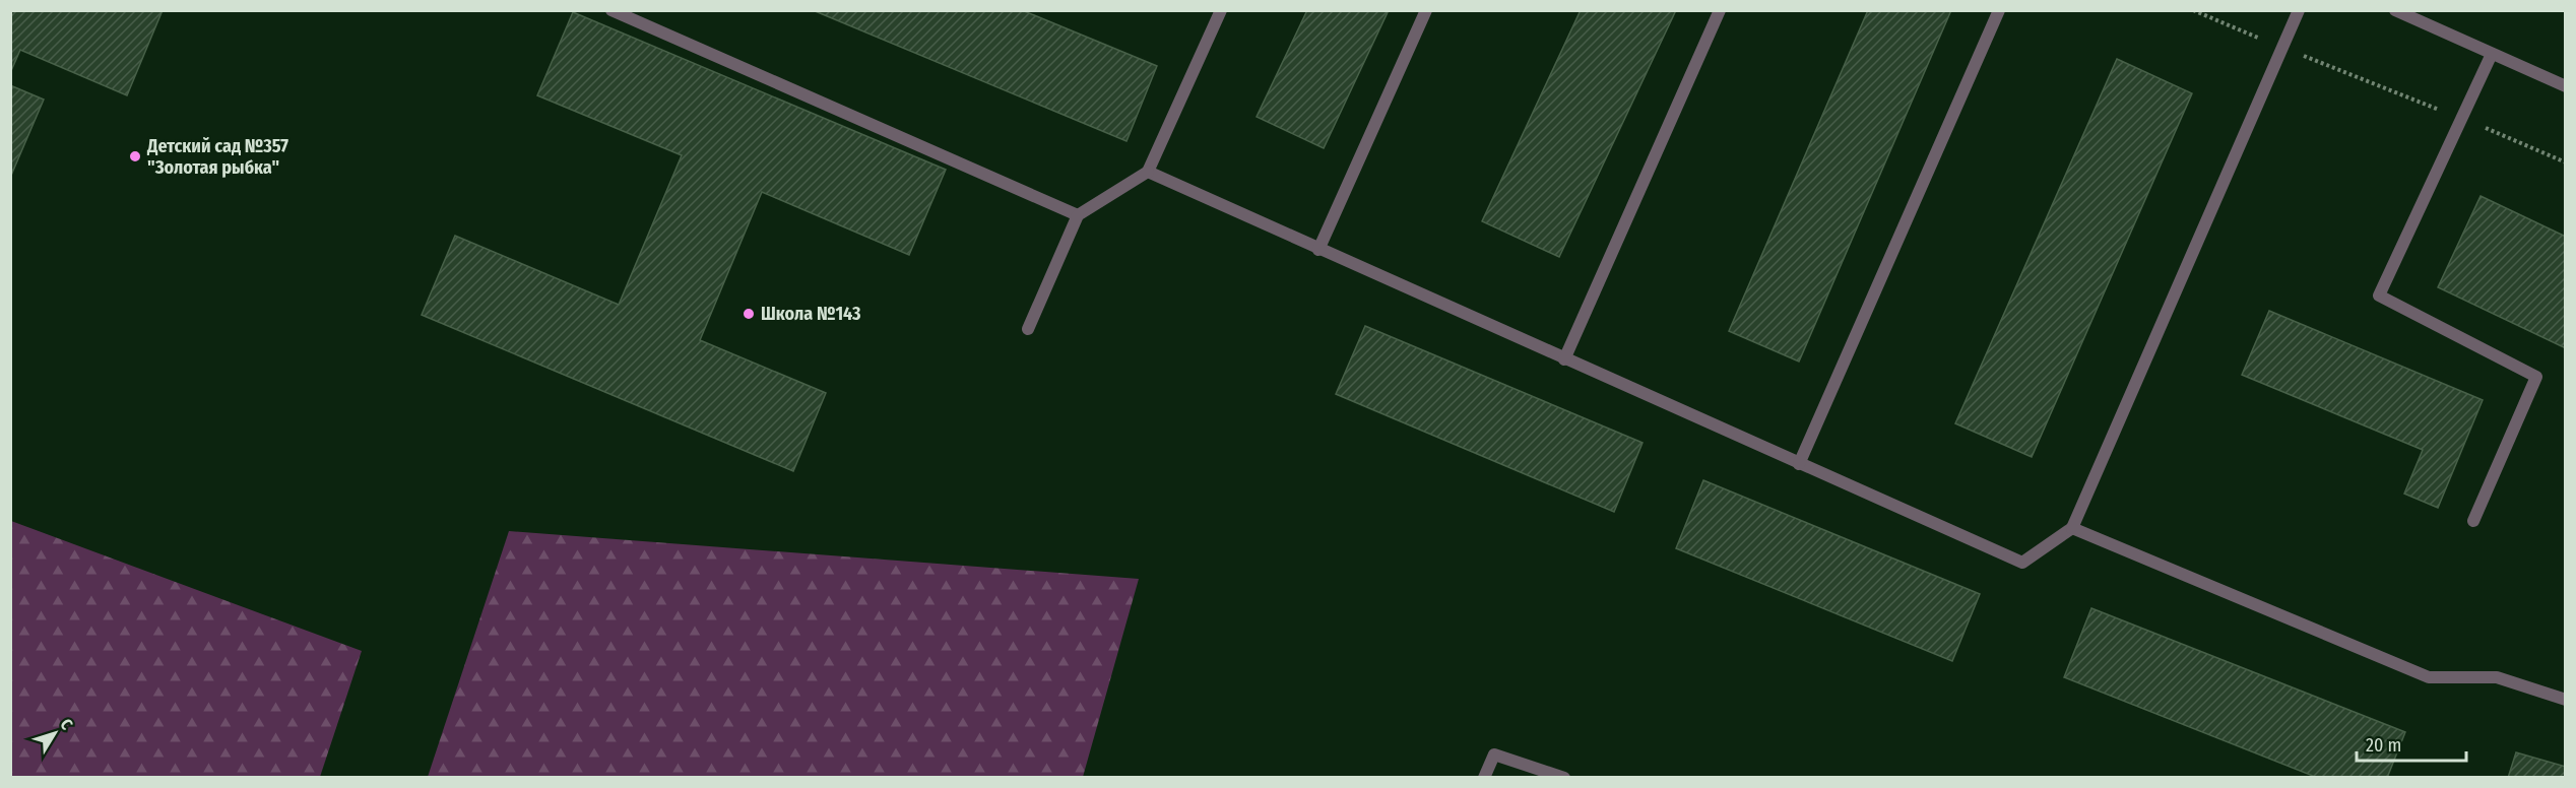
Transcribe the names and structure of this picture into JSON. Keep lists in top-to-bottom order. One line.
{"places":["Детский сад №357 \"Золотая рыбка\"","Школа №143"],"scale_bar":"20 m","north":"top right"}
